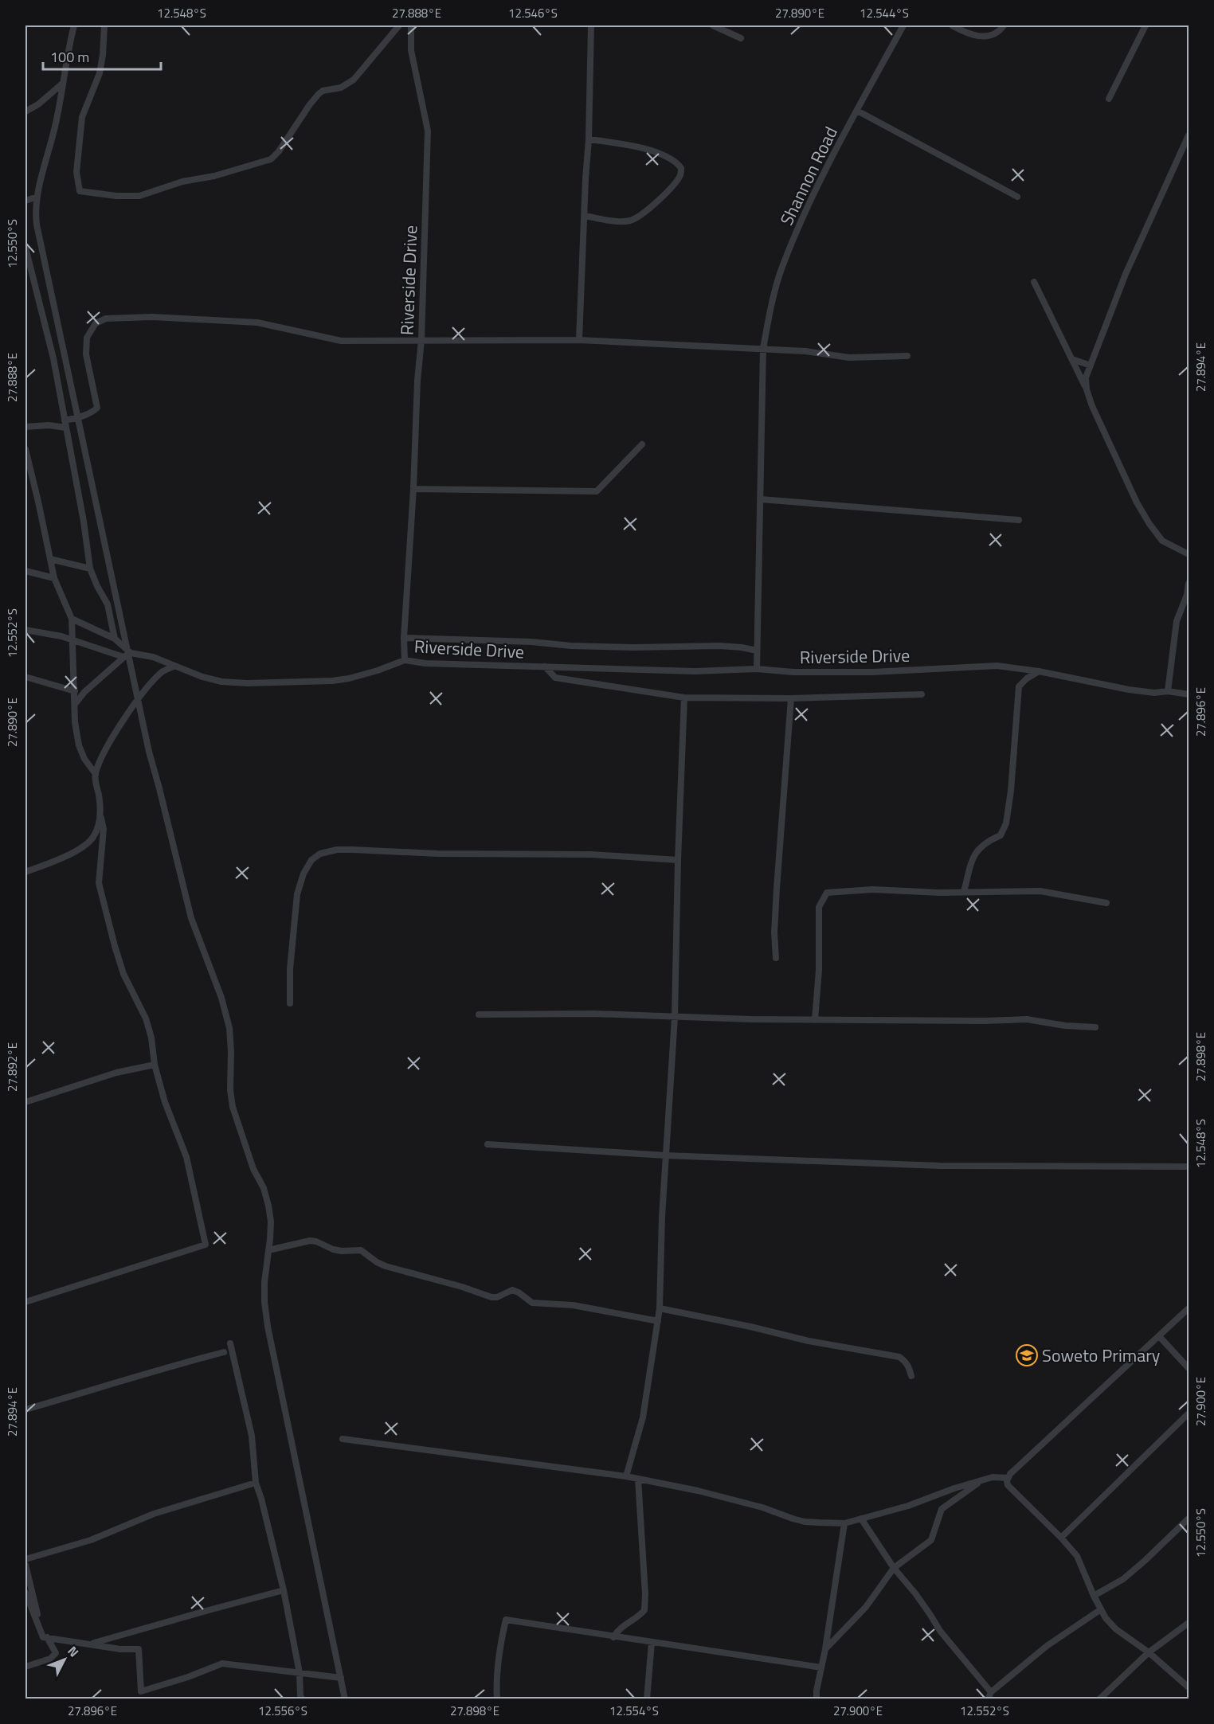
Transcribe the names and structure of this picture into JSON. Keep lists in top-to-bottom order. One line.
{"streets":{"street":["Shannon Road","Riverside Drive"]},"crossings":[["Shannon Road","Riverside Drive"]],"places":{"school or university":["Soweto Primary"]},"scale_bar":"100 m","north":"top right","coordinates":["12.548°S","27.888°E","12.546°S","27.890°E","12.544°S","12.550°S","27.894°E","12.552°S","27.896°E","27.898°E","27.892°E","27.900°E","12.556°S","12.554°S"]}
